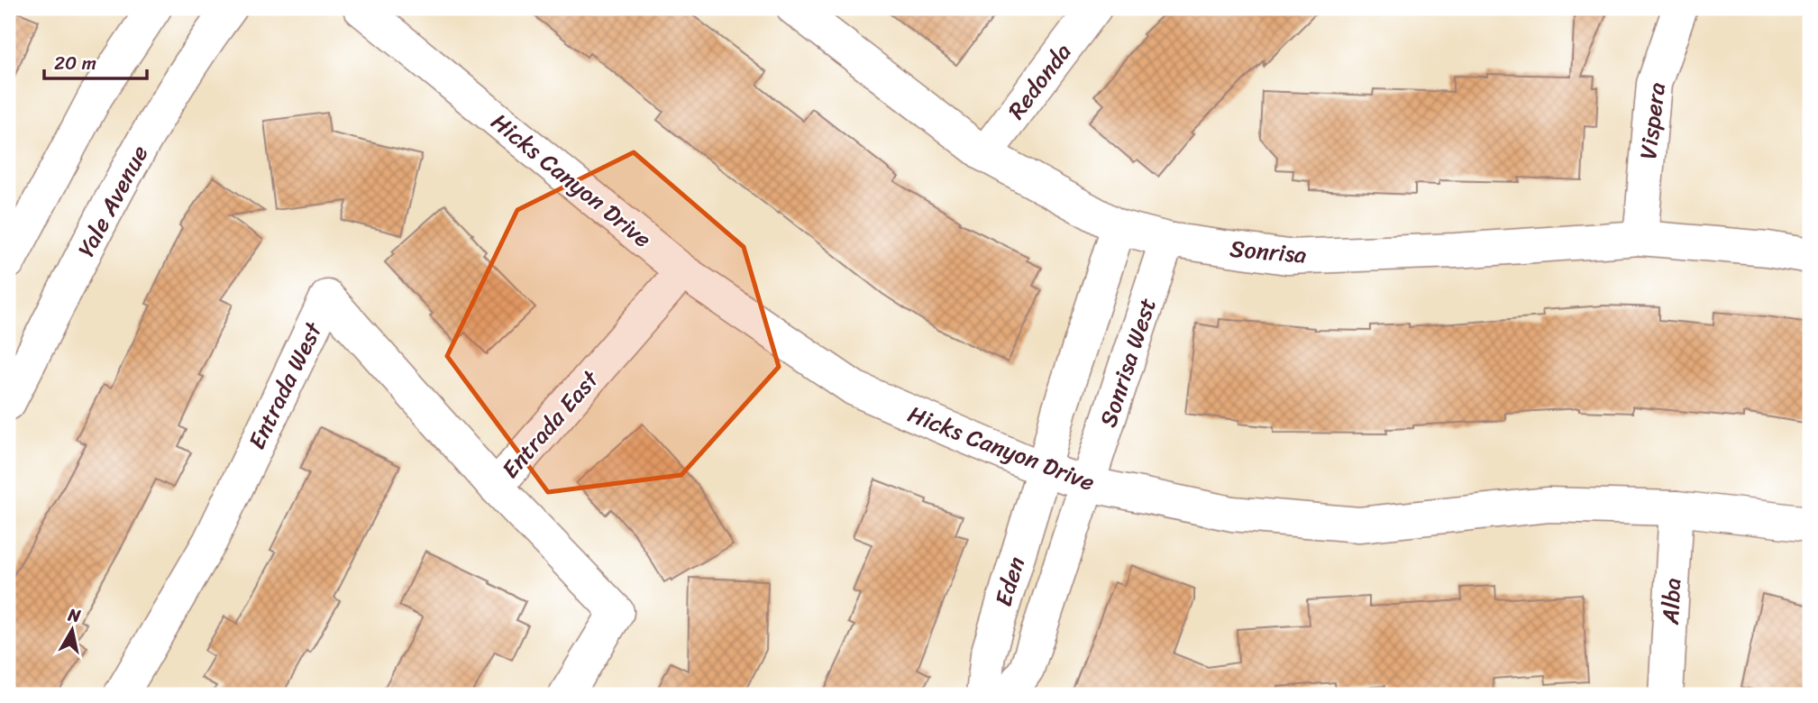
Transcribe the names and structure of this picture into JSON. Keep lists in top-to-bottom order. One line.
{"streets":{"street":["Redonda","Vispera","Hicks Canyon Drive","Yale Avenue","Sonrisa","Sonrisa West","Entrada West","Entrada East","Eden","Alba"]},"crossings":[["Redonda","Sonrisa"],["Vispera","Sonrisa"],["Hicks Canyon Drive","Sonrisa West"],["Hicks Canyon Drive","Entrada East"],["Hicks Canyon Drive","Eden"],["Hicks Canyon Drive","Alba"],["Sonrisa","Sonrisa West"],["Sonrisa West","Eden"],["Entrada West","Entrada East"]],"scale_bar":"20 m","north":"top"}
